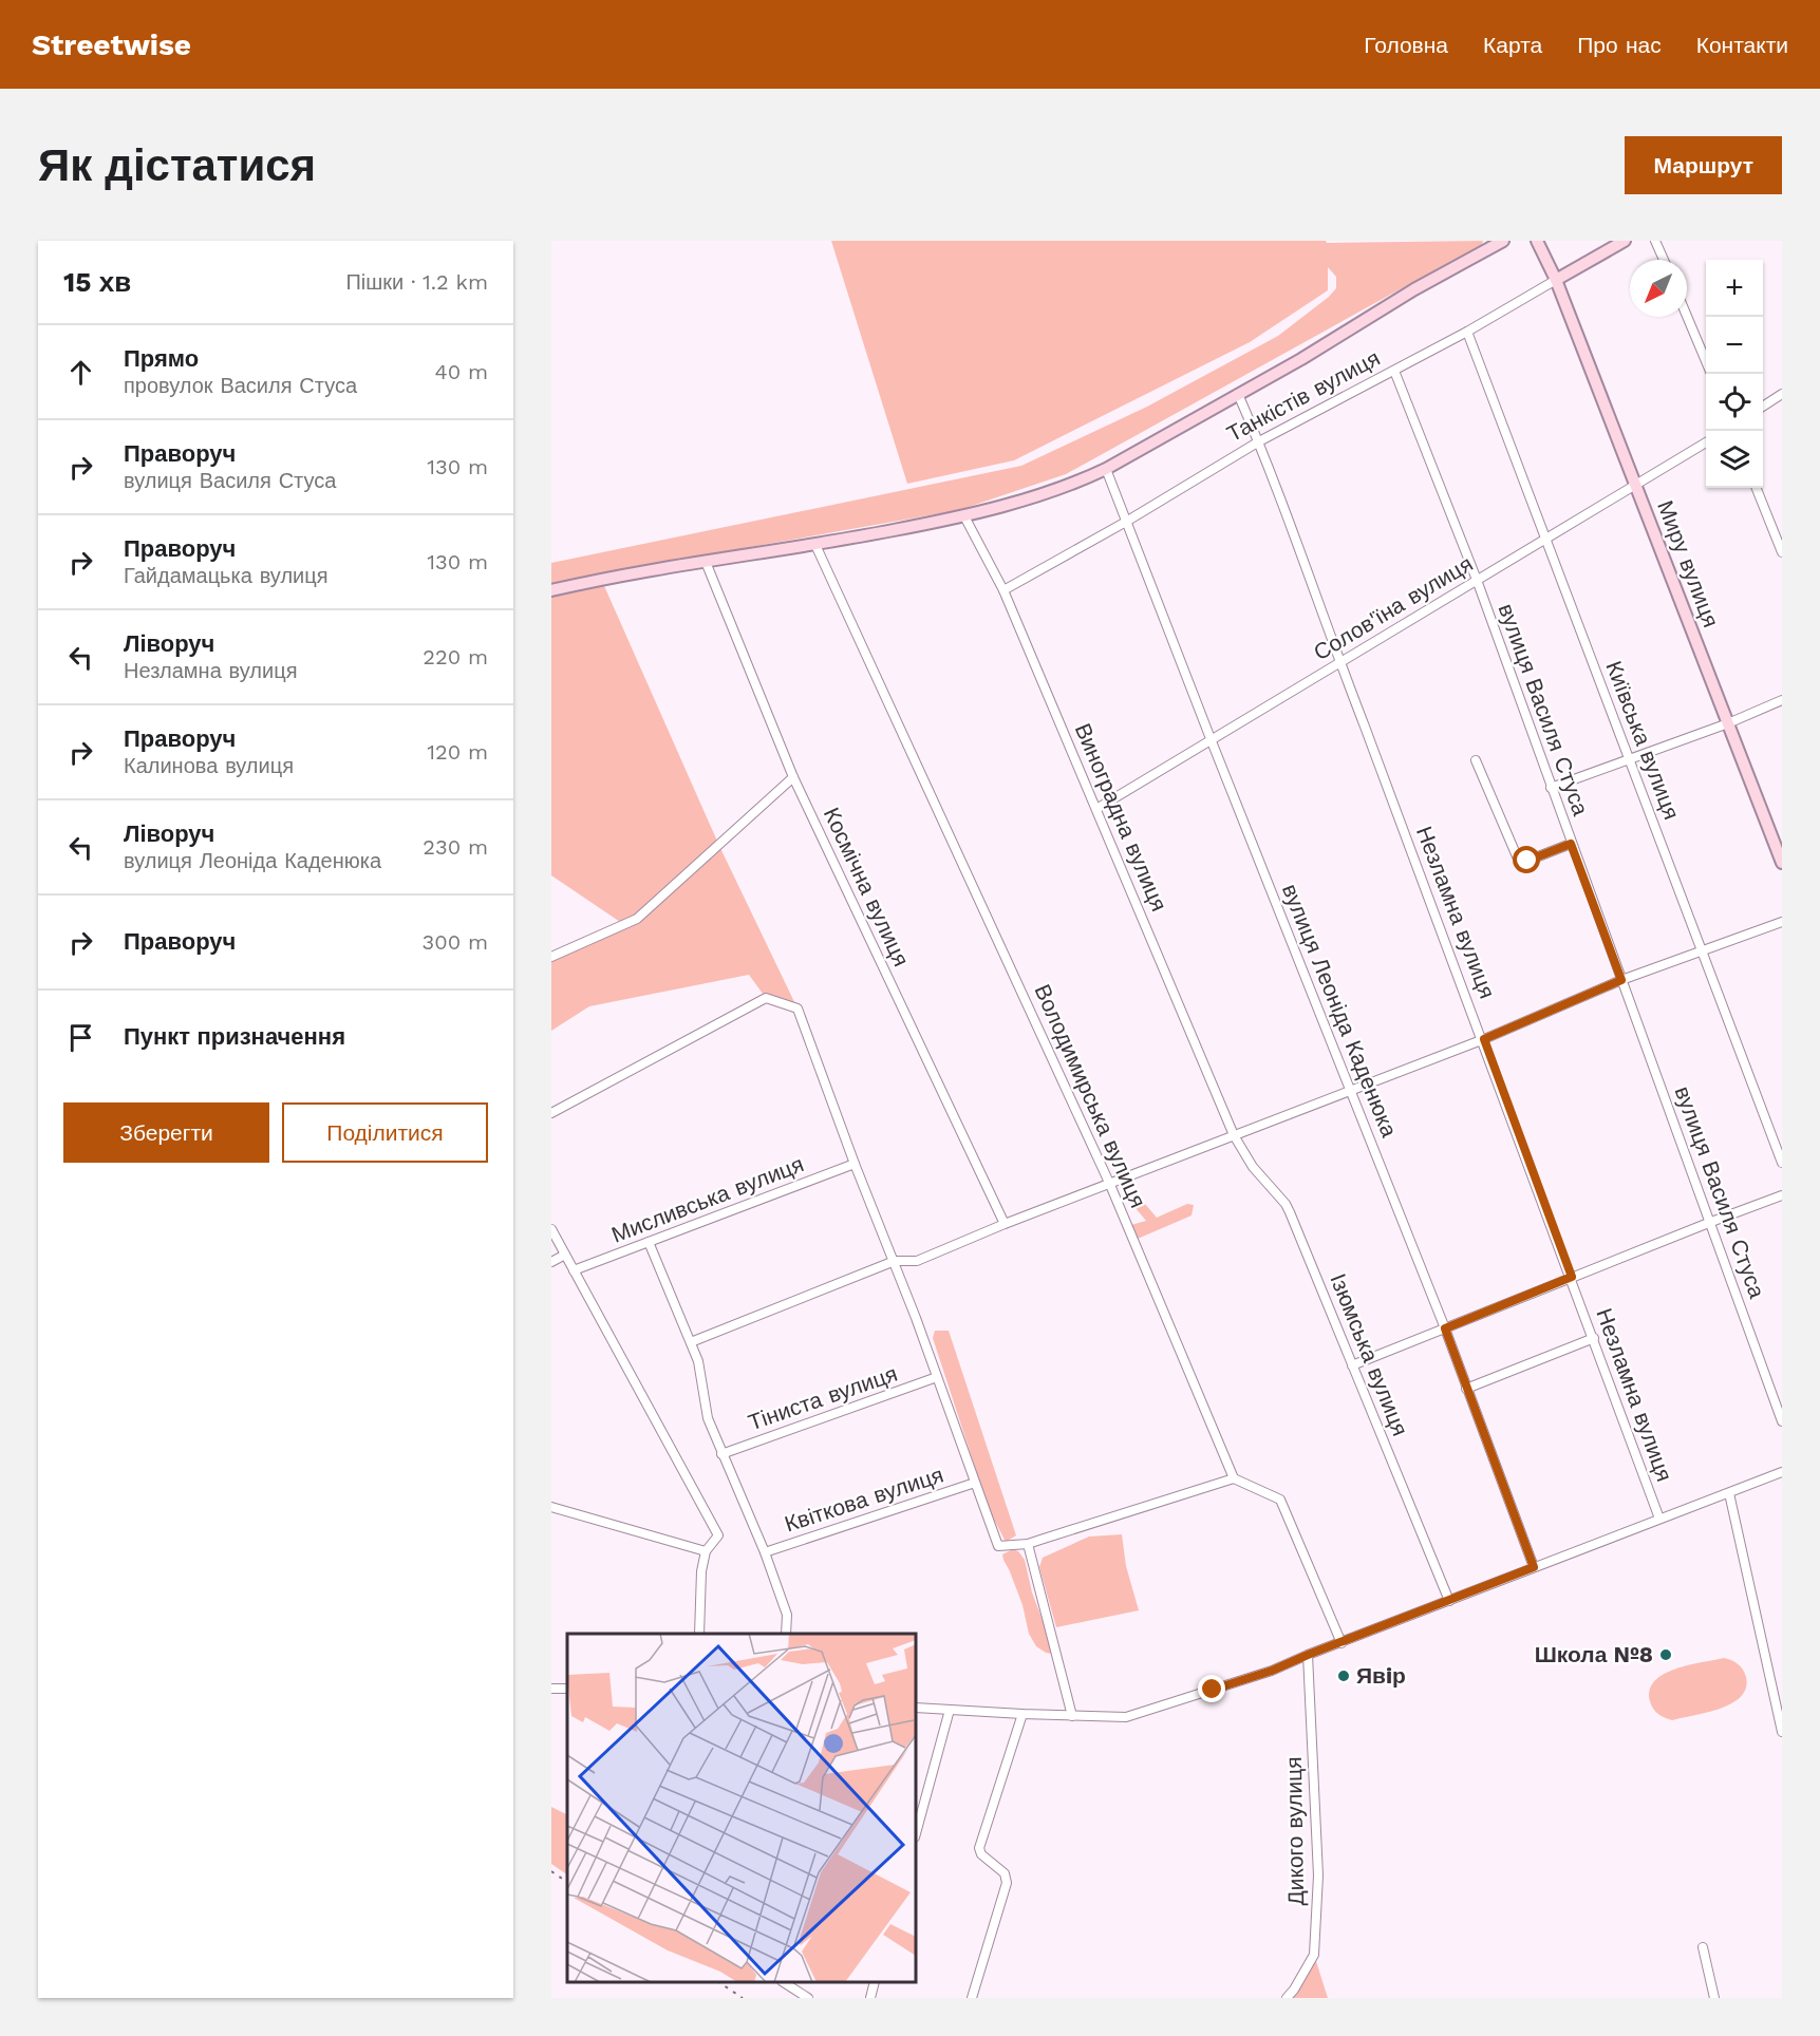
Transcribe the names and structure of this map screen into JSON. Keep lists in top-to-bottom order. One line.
{"streets":{"street":["Танкістів вулиця","Миру вулиця","Солов'їна вулиця","вулиця Василя Стуса","Київська вулиця","Виноградна вулиця","Космічна вулиця","Незламна вулиця","вулиця Леоніда Каденюка","Володимирська вулиця","Мисливська вулиця","Ізюмська вулиця","Тіниста вулиця","Квіткова вулиця","Дикого вулиця"]},"crossings":[["Танкістів вулиця","Миру вулиця"],["Танкістів вулиця","вулиця Василя Стуса"],["Танкістів вулиця","Київська вулиця"],["Танкістів вулиця","Виноградна вулиця"],["Танкістів вулиця","Незламна вулиця"],["Танкістів вулиця","вулиця Леоніда Каденюка"],["Миру вулиця","Солов'їна вулиця"],["Солов'їна вулиця","вулиця Василя Стуса"],["Солов'їна вулиця","Київська вулиця"],["Солов'їна вулиця","Виноградна вулиця"],["Солов'їна вулиця","Незламна вулиця"],["Солов'їна вулиця","вулиця Леоніда Каденюка"],["Виноградна вулиця","Ізюмська вулиця"]],"places":["Школа №8","Явiр"],"north":"bottom left","page":{"header":"Streetwise","nav":["Головна","Карта","Про нас","Контакти"],"buttons":["Маршрут",["Зберегти","Поділитися"]],"title":"Як дістатися","heading":["15 хв","Пішки · 1.2 km"],"map_buttons":["+","−"],"list":[["Прямо","провулок Василя Стуса","40 m"],["Праворуч","вулиця Василя Стуса","130 m"],["Праворуч","Гайдамацька вулиця","130 m"],["Ліворуч","Незламна вулиця","220 m"],["Праворуч","Калинова вулиця","120 m"],["Ліворуч","вулиця Леоніда Каденюка","230 m"],["Праворуч","300 m"],"Пункт призначення"]}}
